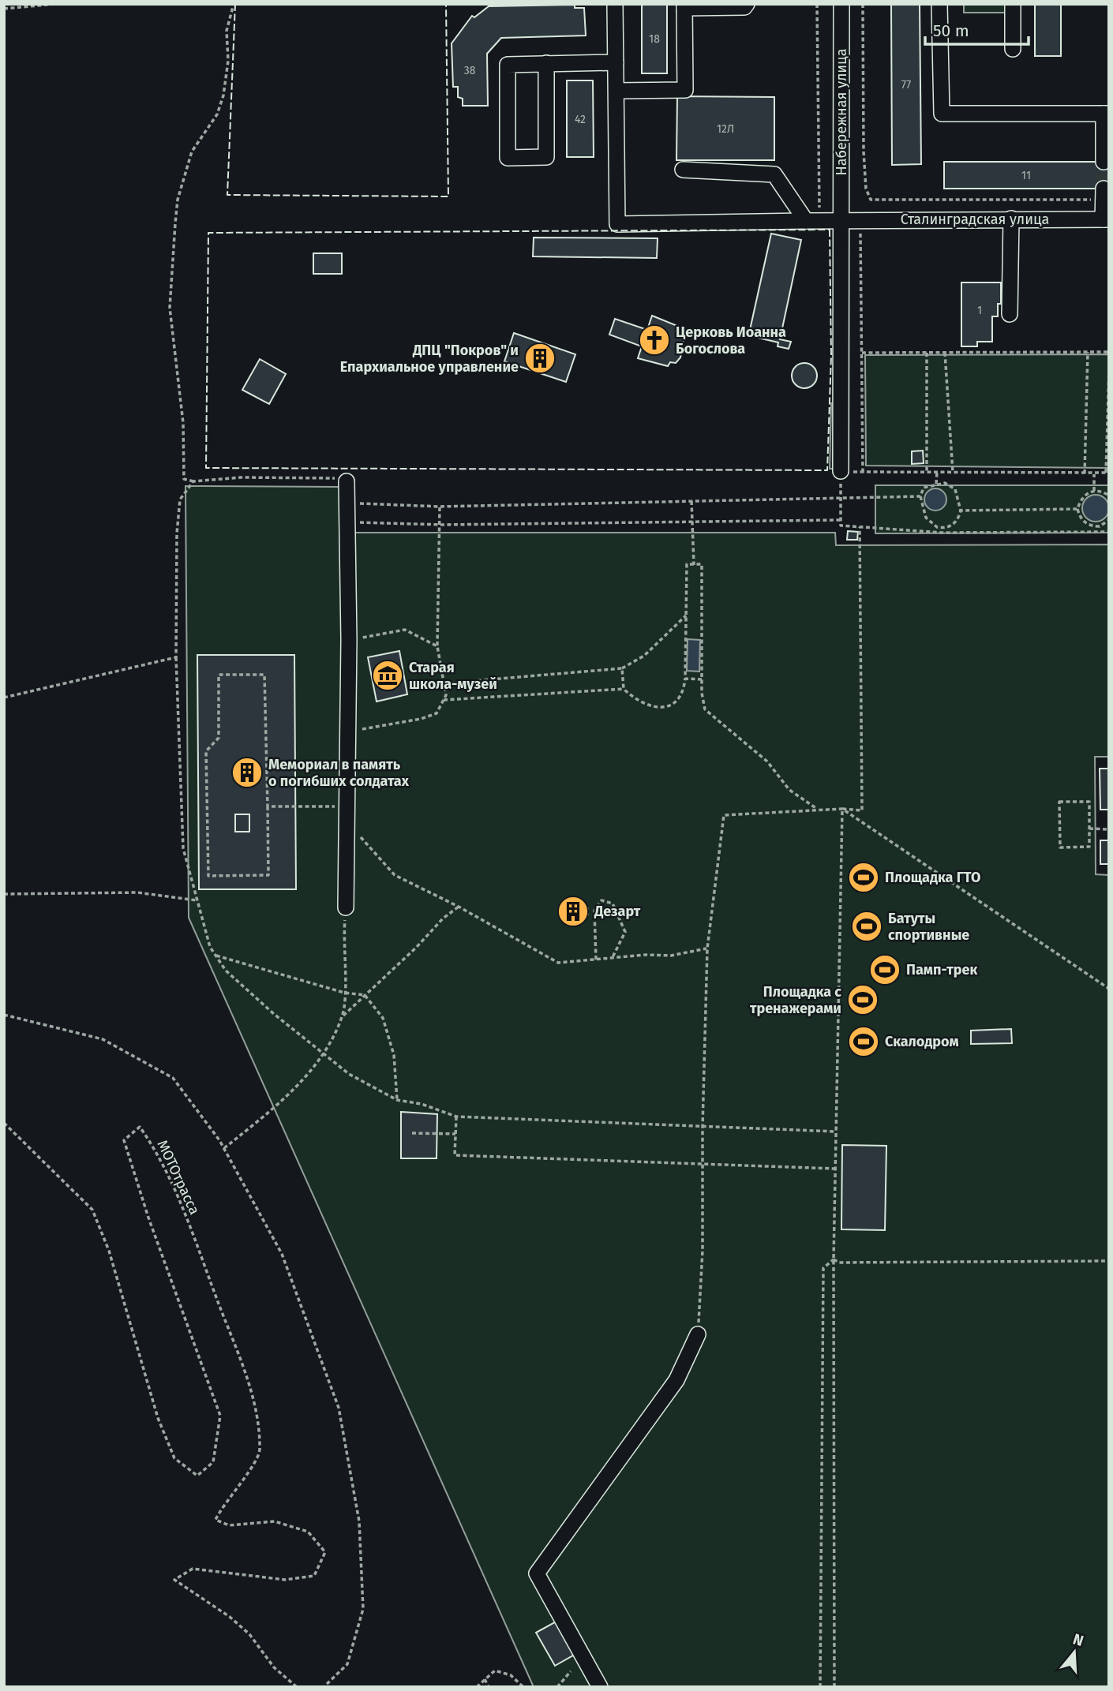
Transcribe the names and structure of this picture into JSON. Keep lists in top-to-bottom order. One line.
{"streets":{"street":["Набережная улица","Сталинградская улица"],"path":["МОТОтрасса"]},"crossings":[["Набережная улица","Сталинградская улица"]],"places":{"church":["Церковь Иоанна Богослова"],"building":["ДПЦ \"Покров\" и Епархиальное управление","Мемориал в память о погибших солдатах","Дезарт"],"museum":["Старая школа-музей"],"sports":["Площадка ГТО","Батуты спортивные","Памп-трек","Площадка с тренажерами","Скалодром"]},"house_numbers":["18","38","77","42","12Л","11","1"],"scale_bar":"50 m","north":"top"}
